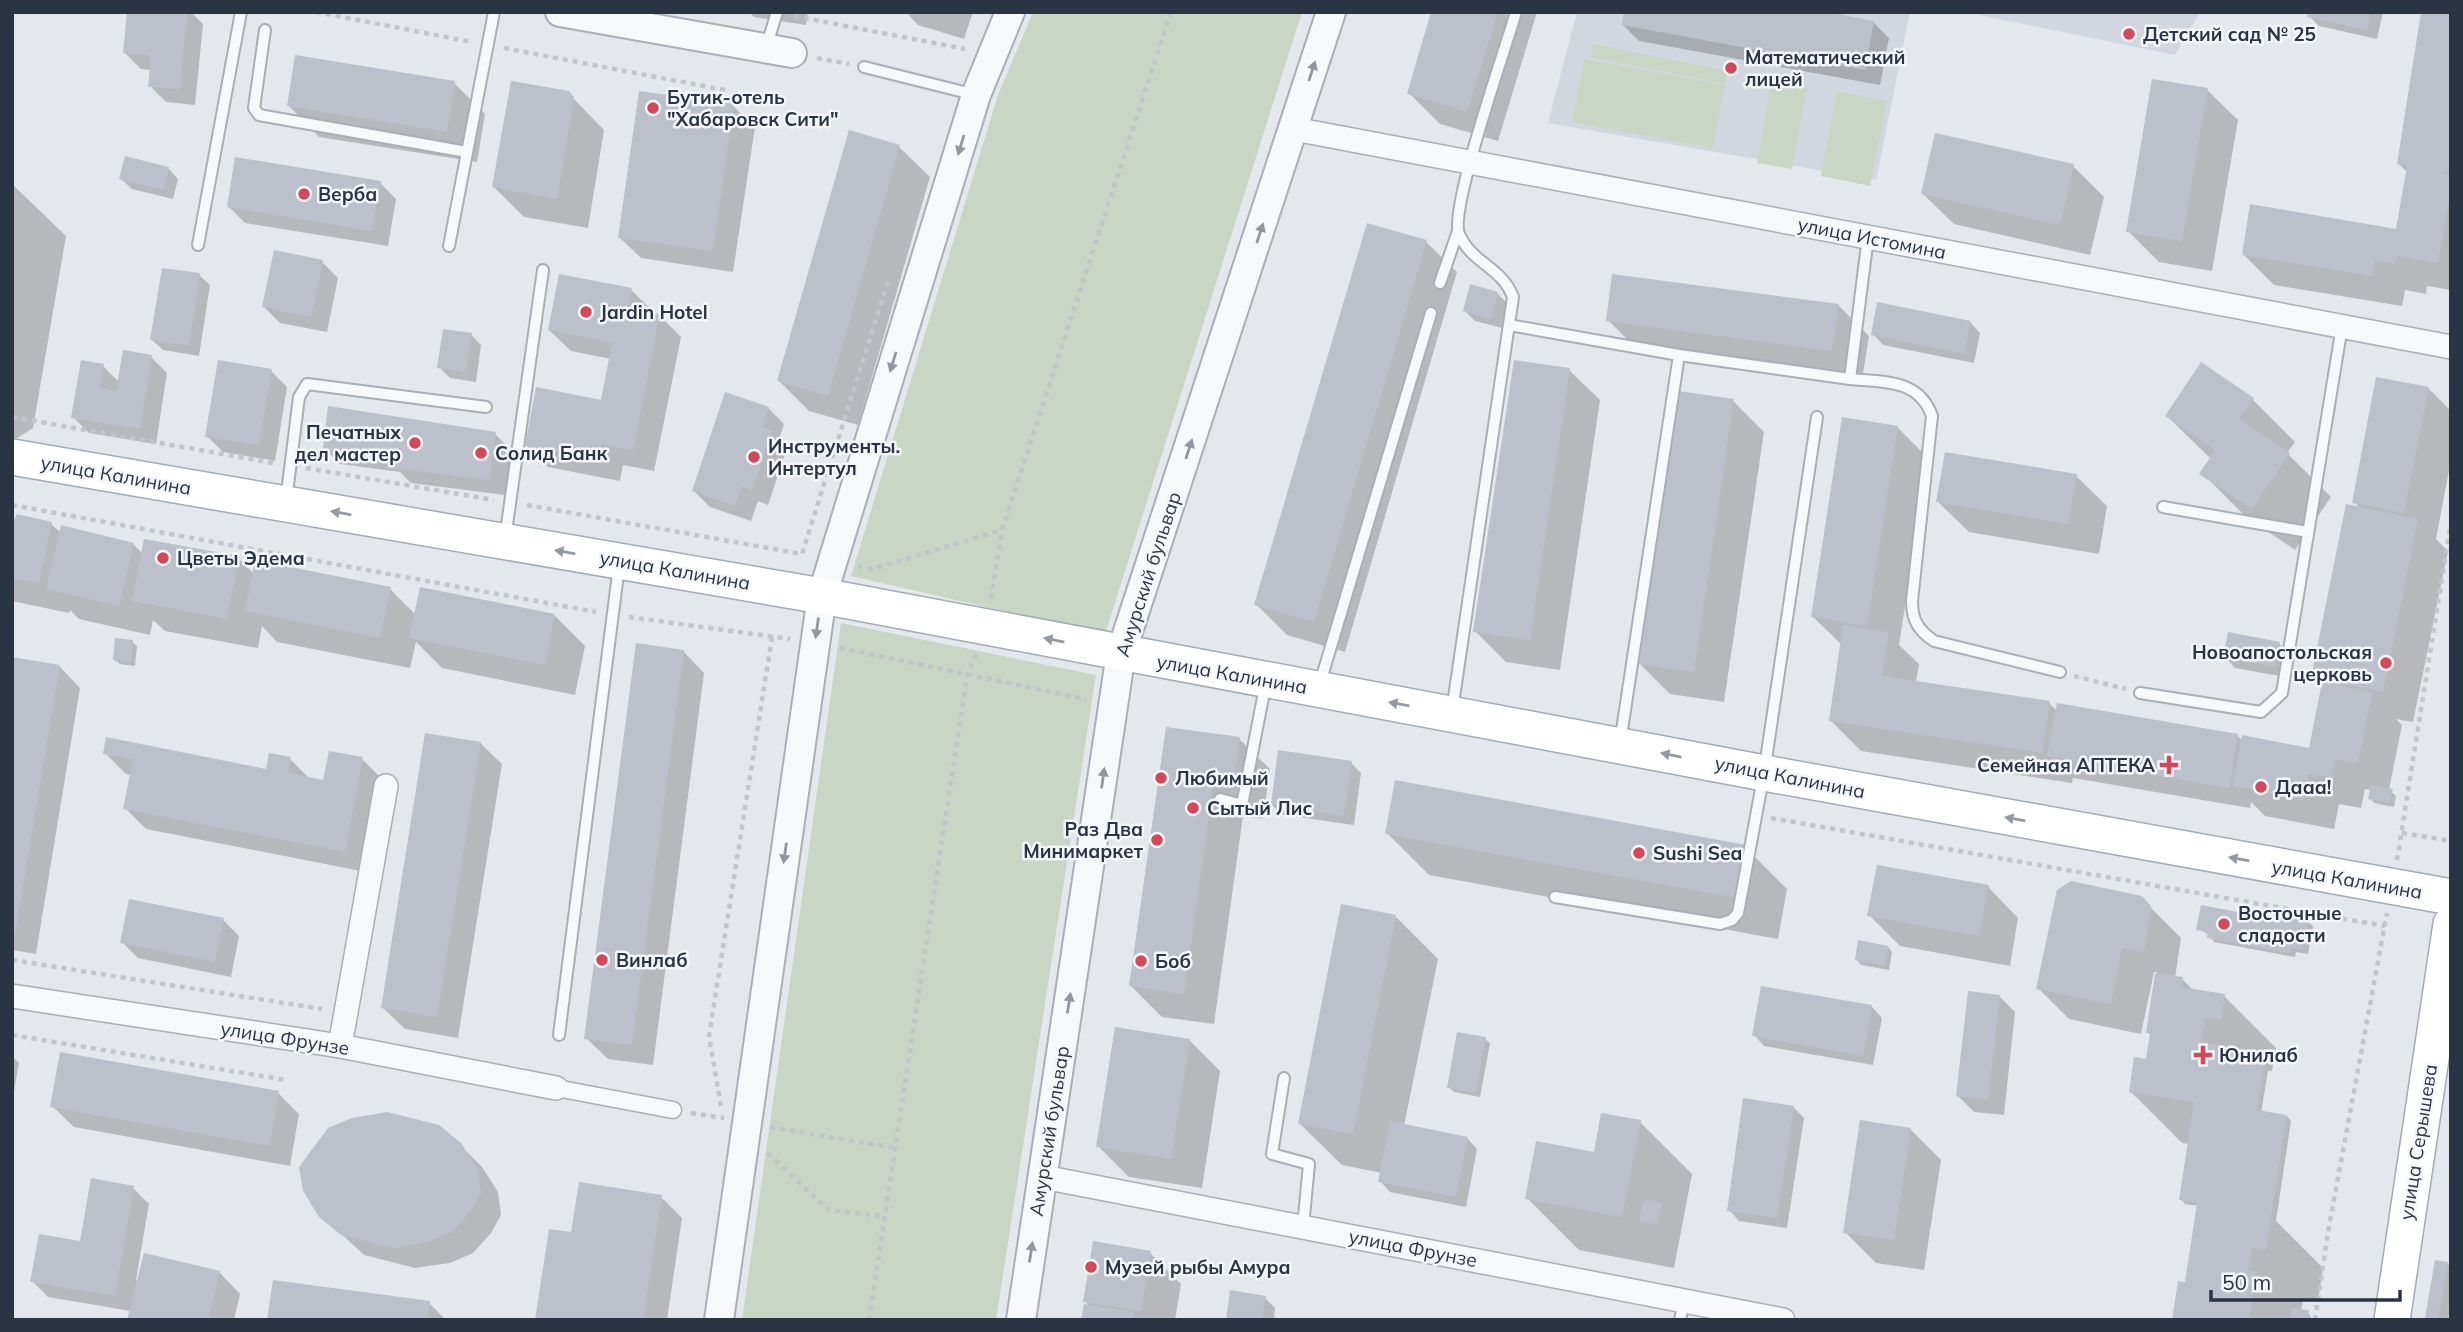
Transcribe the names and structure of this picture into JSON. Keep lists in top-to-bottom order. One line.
{"streets":{"main road":["улица Калинина","улица Серышева"],"street":["улица Истомина","Амурский бульвар","улица Фрунзе"]},"crossings":[["улица Истомина","Амурский бульвар"],["улица Калинина","Амурский бульвар"],["Амурский бульвар","улица Фрунзе"]],"one_way":["улица Калинина","Амурский бульвар"],"places":{"other":["Детский сад № 25","Математический лицей","Бутик-отель \"Хабаровск Сити\"","Верба","Jardin Hotel","Печатных дел мастер","Солид Банк","Инструменты. Интертул","Цветы Эдема","Новоапостольская церковь","Любимый","Дааа!","Сытый Лис","Раз Два Минимаркет","Sushi Sea","Восточные сладости","Винлаб","Боб","Музей рыбы Амура"],"health":["Семейная АПТЕКА","Юнилаб"]},"scale_bar":"50 m"}
